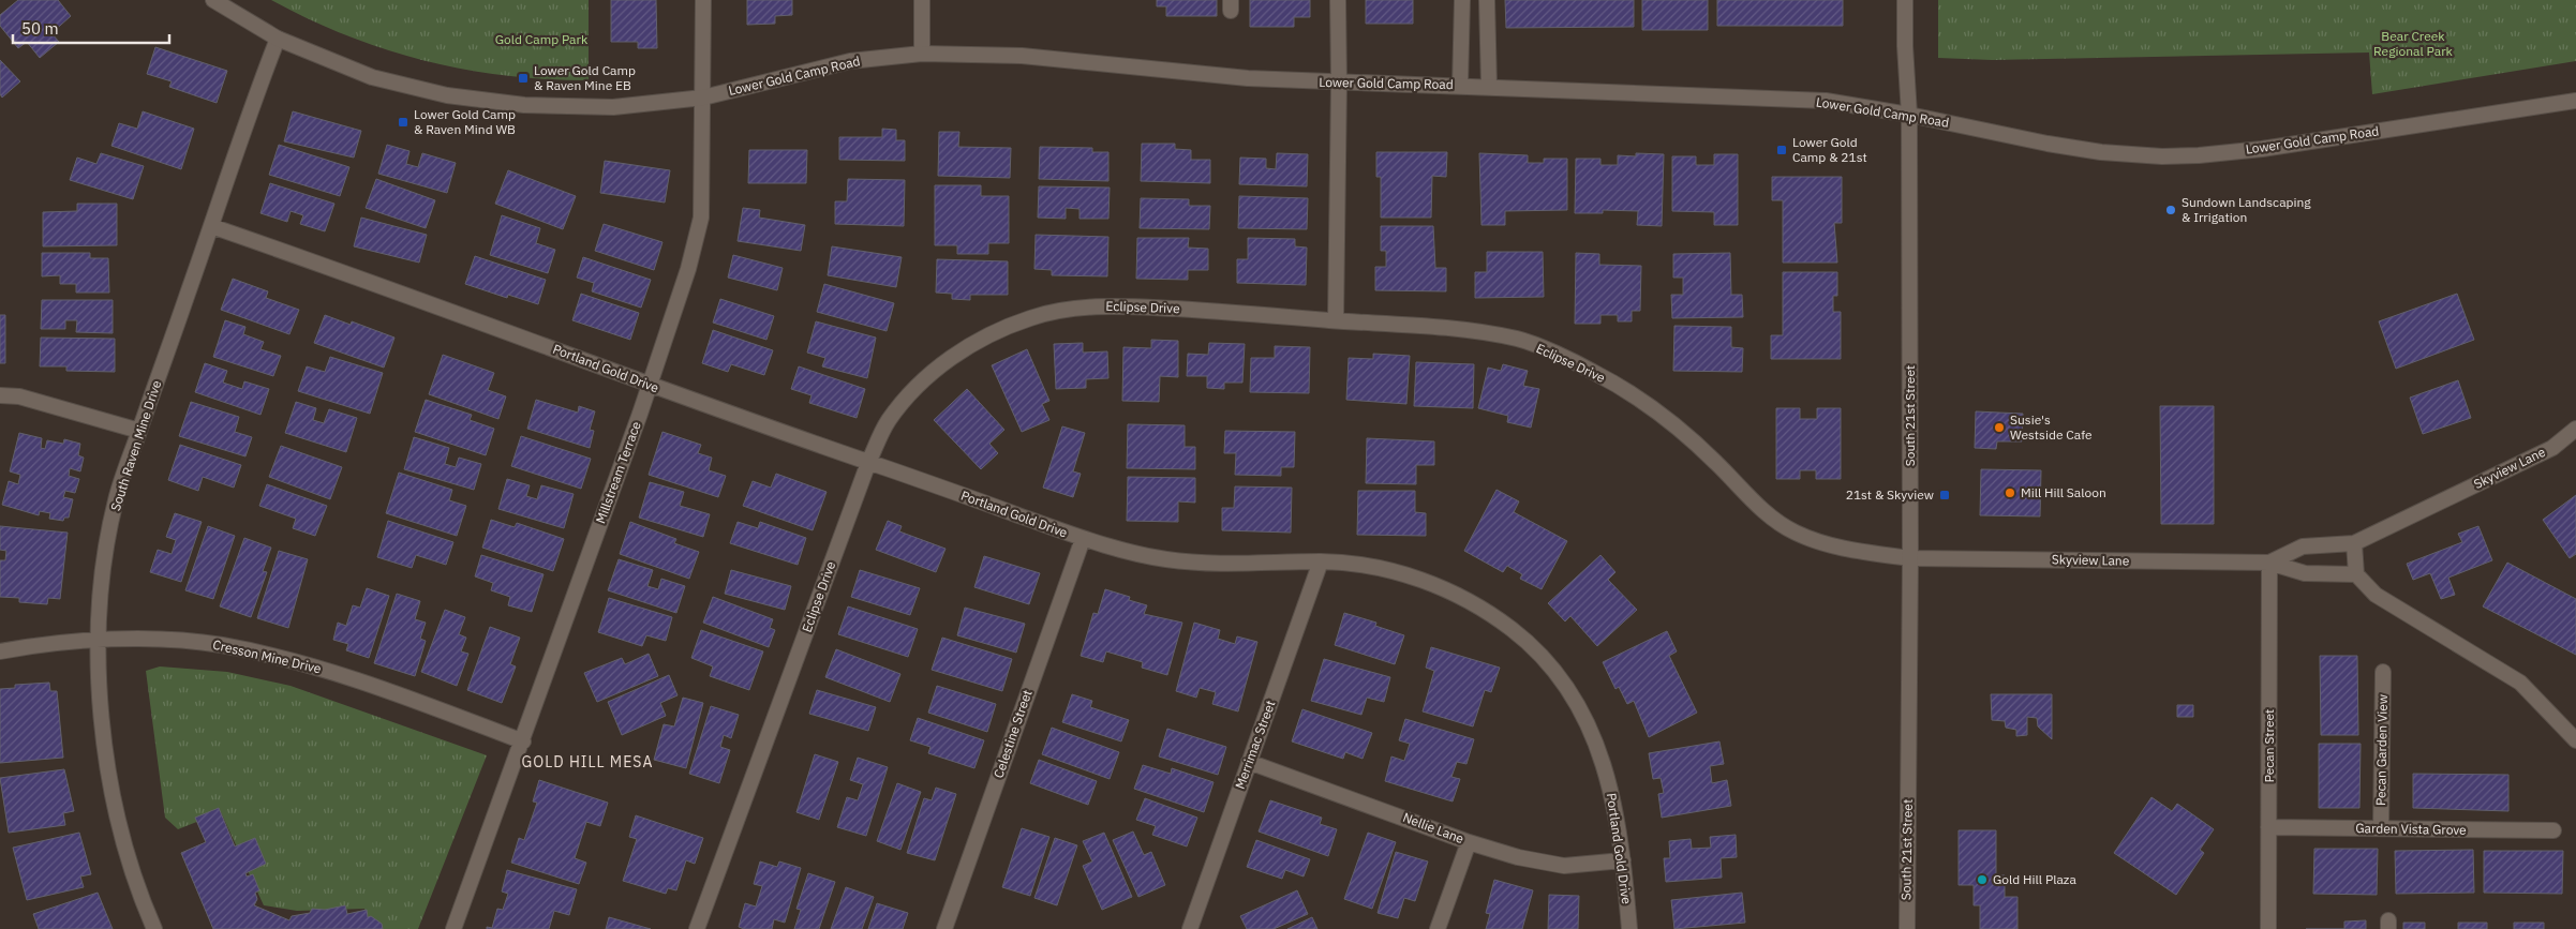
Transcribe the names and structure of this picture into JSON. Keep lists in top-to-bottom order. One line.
{"streets":{"street":["Lower Gold Camp Road","Eclipse Drive","Portland Gold Drive","South 21st Street","South Raven Mine Drive","Skyview Lane","Millstream Terrace","Cresson Mine Drive","Celestine Street","Merrimac Street","Pecan Street","Pecan Garden View","Nellie Lane","Garden Vista Grove"]},"crossings":[["Lower Gold Camp Road","South 21st Street"],["Lower Gold Camp Road","South Raven Mine Drive"],["Lower Gold Camp Road","Millstream Terrace"],["Eclipse Drive","Portland Gold Drive"],["Eclipse Drive","South 21st Street"],["Eclipse Drive","Skyview Lane"],["Portland Gold Drive","South Raven Mine Drive"],["Portland Gold Drive","Millstream Terrace"],["Portland Gold Drive","Celestine Street"],["Portland Gold Drive","Merrimac Street"],["Portland Gold Drive","Nellie Lane"],["South 21st Street","Skyview Lane"],["South Raven Mine Drive","Cresson Mine Drive"],["Skyview Lane","Pecan Street"],["Millstream Terrace","Cresson Mine Drive"],["Merrimac Street","Nellie Lane"],["Pecan Street","Garden Vista Grove"],["Pecan Garden View","Garden Vista Grove"]],"districts":["GOLD HILL MESA"],"parks":["Bear Creek Regional Park","Gold Camp Park"],"places":{"transit":["Lower Gold Camp & Raven Mine EB","Lower Gold Camp & Raven Mind WB","Lower Gold Camp & 21st","21st & Skyview"],"other":["Sundown Landscaping & Irrigation","Susie's Westside Cafe","Mill Hill Saloon","Gold Hill Plaza"]},"scale_bar":"50 m"}
